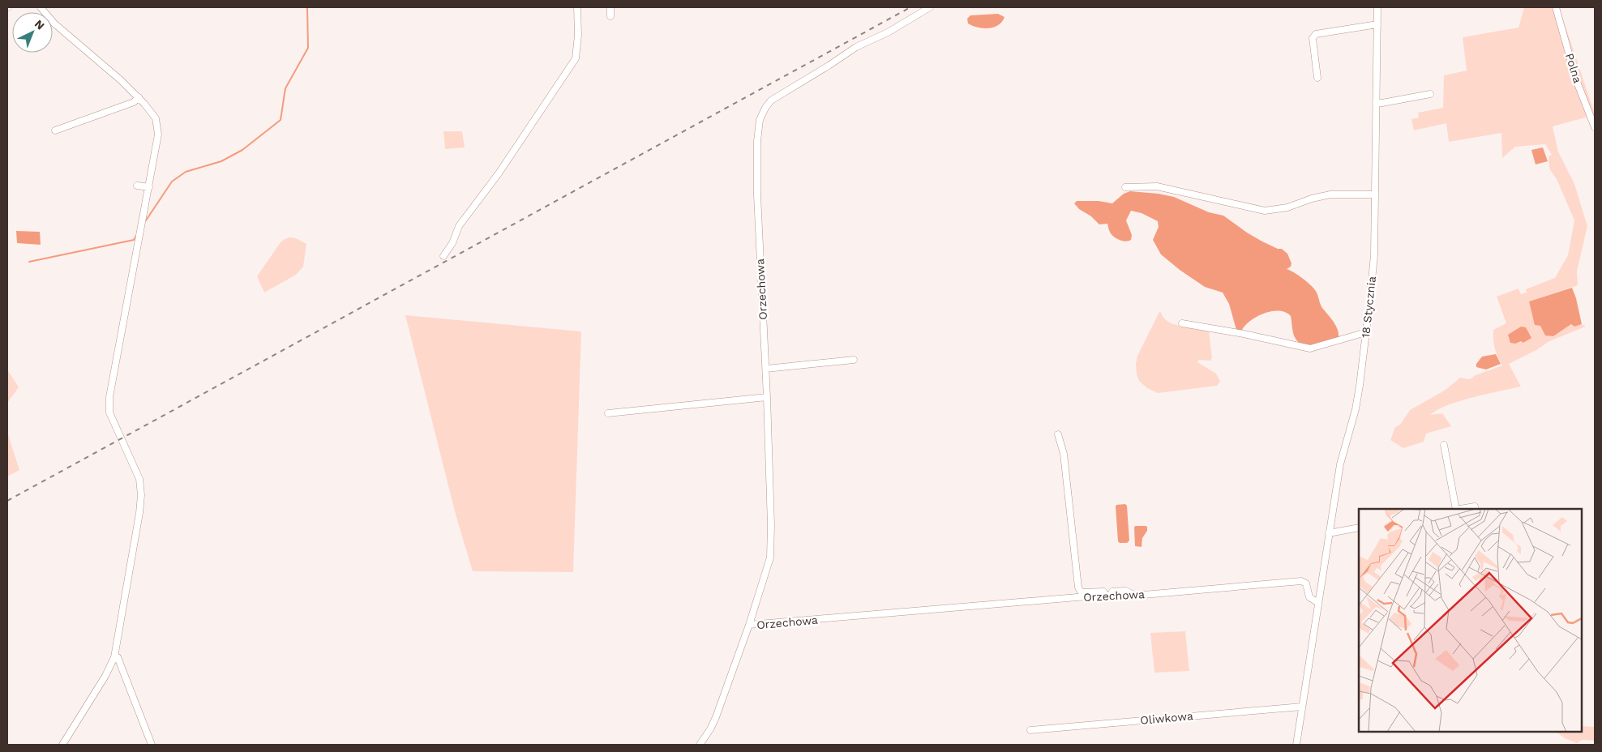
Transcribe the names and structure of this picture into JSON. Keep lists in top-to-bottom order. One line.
{"streets":{"street":["Polna","Orzechowa","18 Stycznia","Oliwkowa"]},"crossings":[["Orzechowa","18 Stycznia"],["18 Stycznia","Oliwkowa"]],"north":"top right"}
